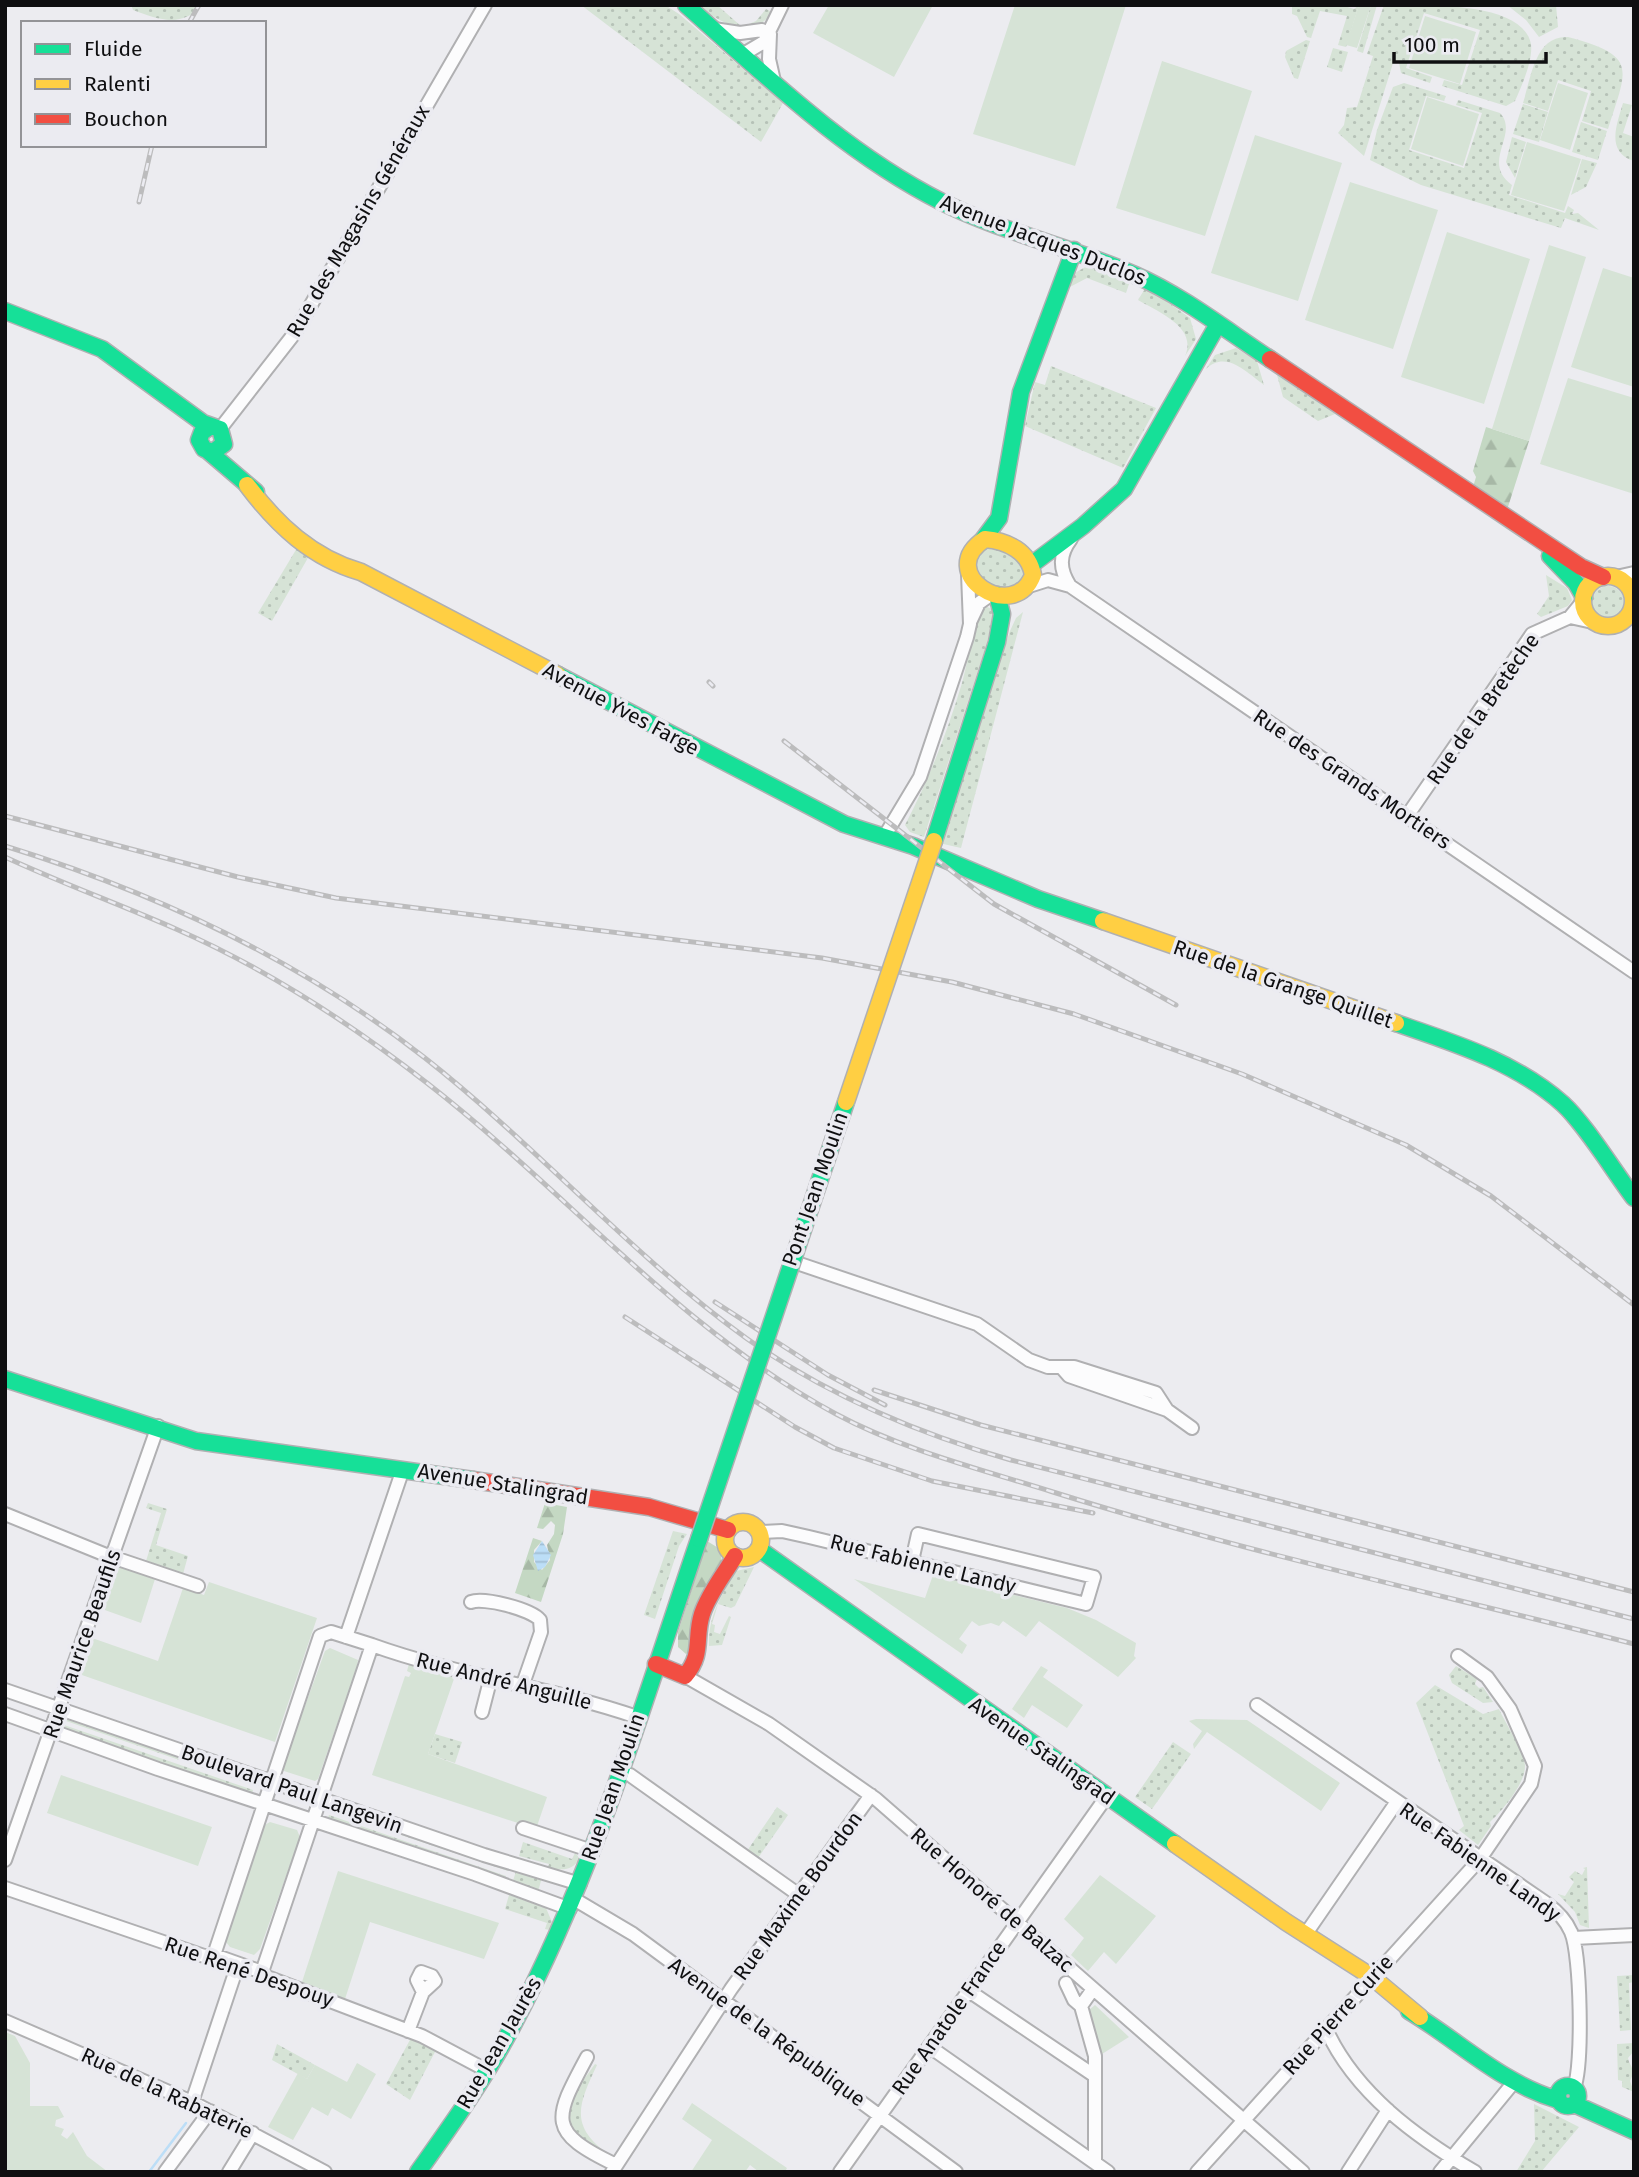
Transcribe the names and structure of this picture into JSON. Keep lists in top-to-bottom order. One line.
{"streets":{"street":["Rue des Magasins Généraux","Avenue Jacques Duclos","Avenue Yves Farge","Rue de la Bretèche","Rue des Grands Mortiers","Rue de la Grange Quillet","Pont Jean Moulin","Avenue Stalingrad","Rue Fabienne Landy","Rue Maurice Beaufils","Rue André Anguille","Rue Jean Moulin","Boulevard Paul Langevin","Rue Maxime Bourdon","Rue Honoré de Balzac","Rue René Despouy","Rue Pierre Curie","Rue Anatole France","Avenue de la République","Rue Jean Jaurès","Rue de la Rabaterie"]},"crossings":[["Rue des Magasins Généraux","Avenue Yves Farge"],["Avenue Jacques Duclos","Rue de la Bretèche"],["Avenue Yves Farge","Rue de la Grange Quillet"],["Rue de la Bretèche","Rue des Grands Mortiers"],["Pont Jean Moulin","Rue Jean Moulin"],["Pont Jean Moulin","Rue Honoré de Balzac"],["Avenue Stalingrad","Rue Fabienne Landy"],["Avenue Stalingrad","Rue Maurice Beaufils"],["Avenue Stalingrad","Rue Pierre Curie"],["Avenue Stalingrad","Rue Anatole France"],["Rue Fabienne Landy","Rue Pierre Curie"],["Rue Maurice Beaufils","Boulevard Paul Langevin"],["Rue André Anguille","Rue Jean Moulin"],["Rue Jean Moulin","Boulevard Paul Langevin"],["Rue Jean Moulin","Rue Honoré de Balzac"],["Rue Jean Moulin","Avenue de la République"],["Rue Jean Moulin","Rue Jean Jaurès"],["Boulevard Paul Langevin","Avenue de la République"],["Boulevard Paul Langevin","Rue Jean Jaurès"],["Rue Maxime Bourdon","Rue Honoré de Balzac"],["Rue Maxime Bourdon","Avenue de la République"],["Rue Honoré de Balzac","Rue Pierre Curie"],["Rue Honoré de Balzac","Rue Anatole France"],["Rue René Despouy","Rue Jean Jaurès"],["Rue Anatole France","Avenue de la République"],["Avenue de la République","Rue Jean Jaurès"]],"legend":["Fluide","Ralenti","Bouchon"],"scale_bar":"100 m"}
